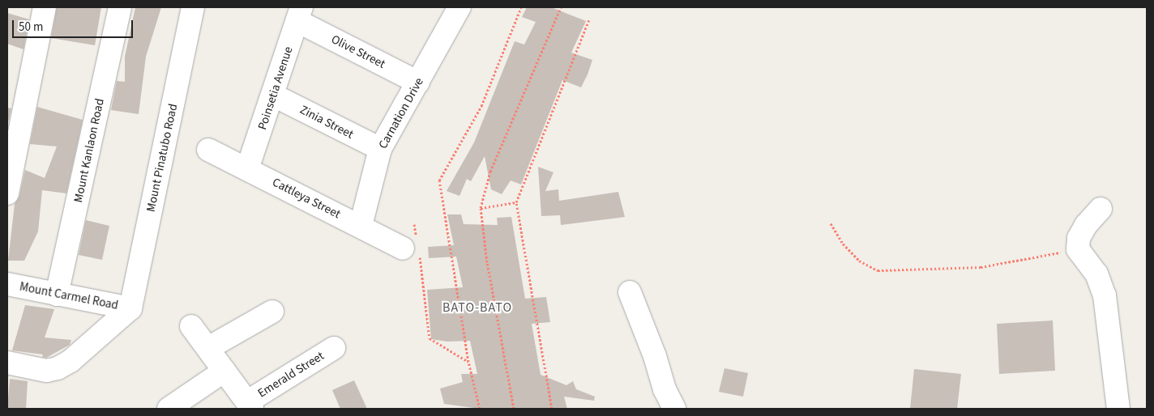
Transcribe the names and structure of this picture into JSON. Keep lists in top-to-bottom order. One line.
{"streets":{"street":["Olive Street","Poinsetia Avenue","Carnation Drive","Zinia Street","Mount Kanlaon Road","Mount Pinatubo Road","Cattleya Street","Mount Carmel Road","Emerald Street"]},"crossings":[["Olive Street","Poinsetia Avenue"],["Olive Street","Carnation Drive"],["Poinsetia Avenue","Zinia Street"],["Poinsetia Avenue","Cattleya Street"],["Carnation Drive","Zinia Street"],["Carnation Drive","Cattleya Street"],["Mount Kanlaon Road","Mount Carmel Road"],["Mount Pinatubo Road","Mount Carmel Road"]],"districts":["BATO-BATO"],"scale_bar":"50 m"}
